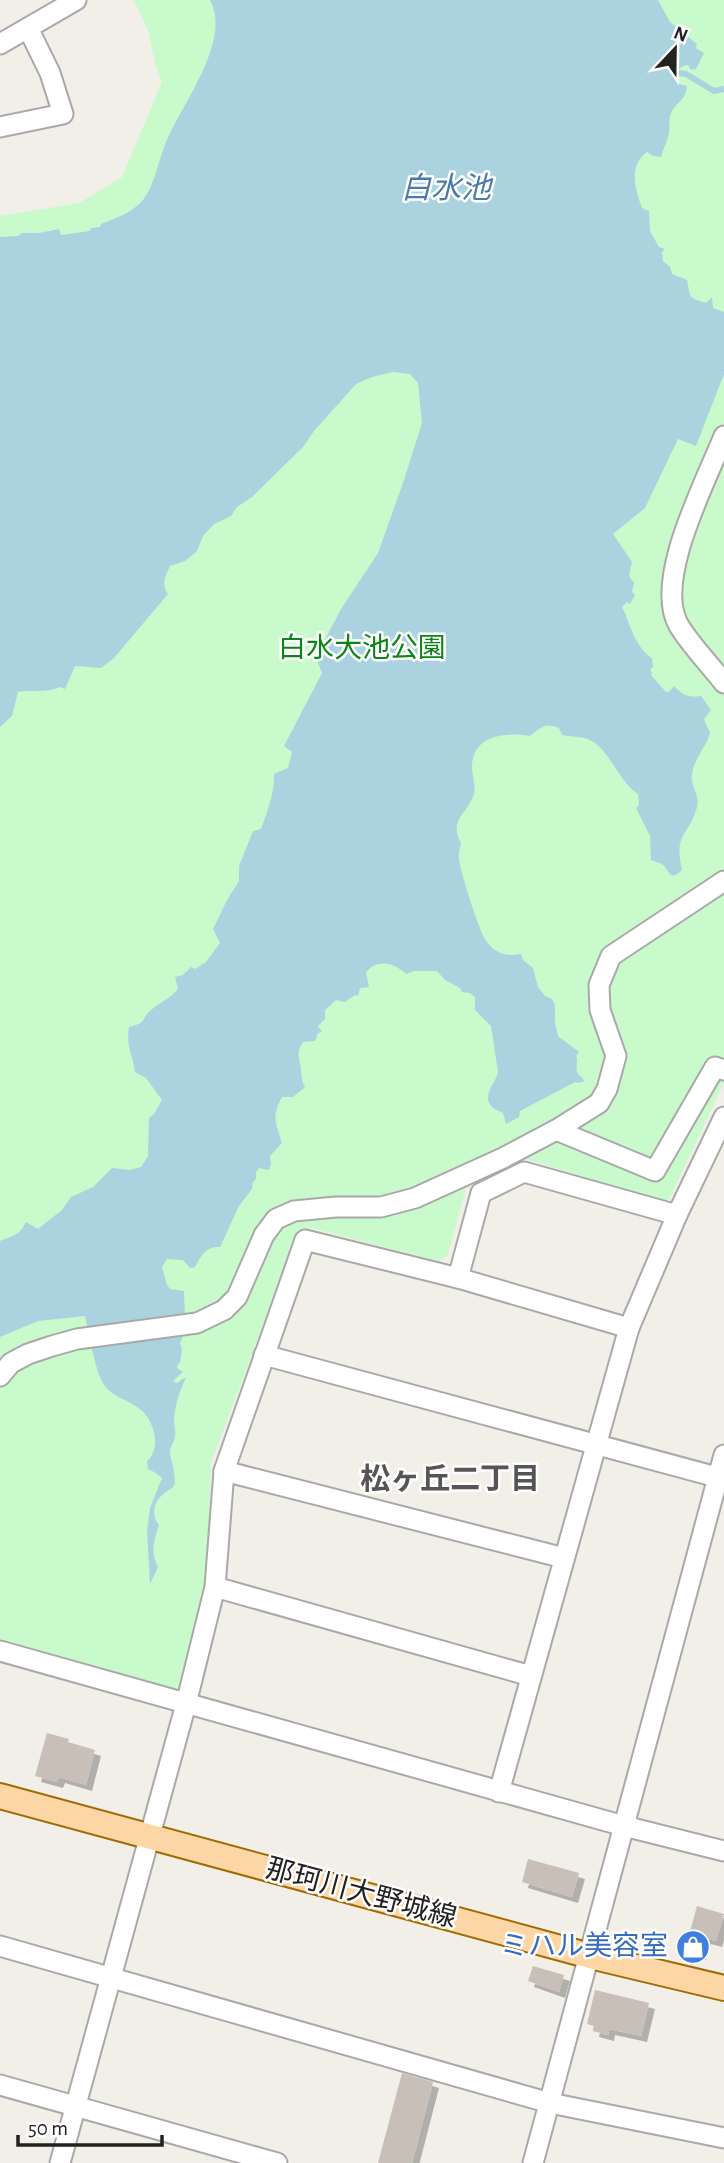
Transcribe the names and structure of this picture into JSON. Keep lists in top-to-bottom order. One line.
{"streets":{"main road":["那珂川大野城線"]},"districts":["松ヶ丘二丁目"],"water":["白水池"],"parks":["白水大池公園"],"places":{"shop":["ミハル美容室"]},"scale_bar":"50 m","north":"top"}
